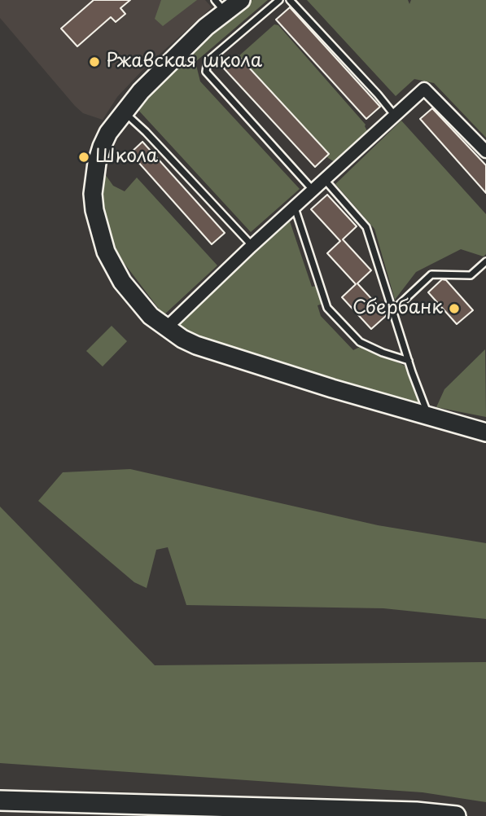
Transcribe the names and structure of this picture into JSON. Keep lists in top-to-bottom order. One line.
{"places":["Ржавская школа","Школа","Сбербанк"]}
